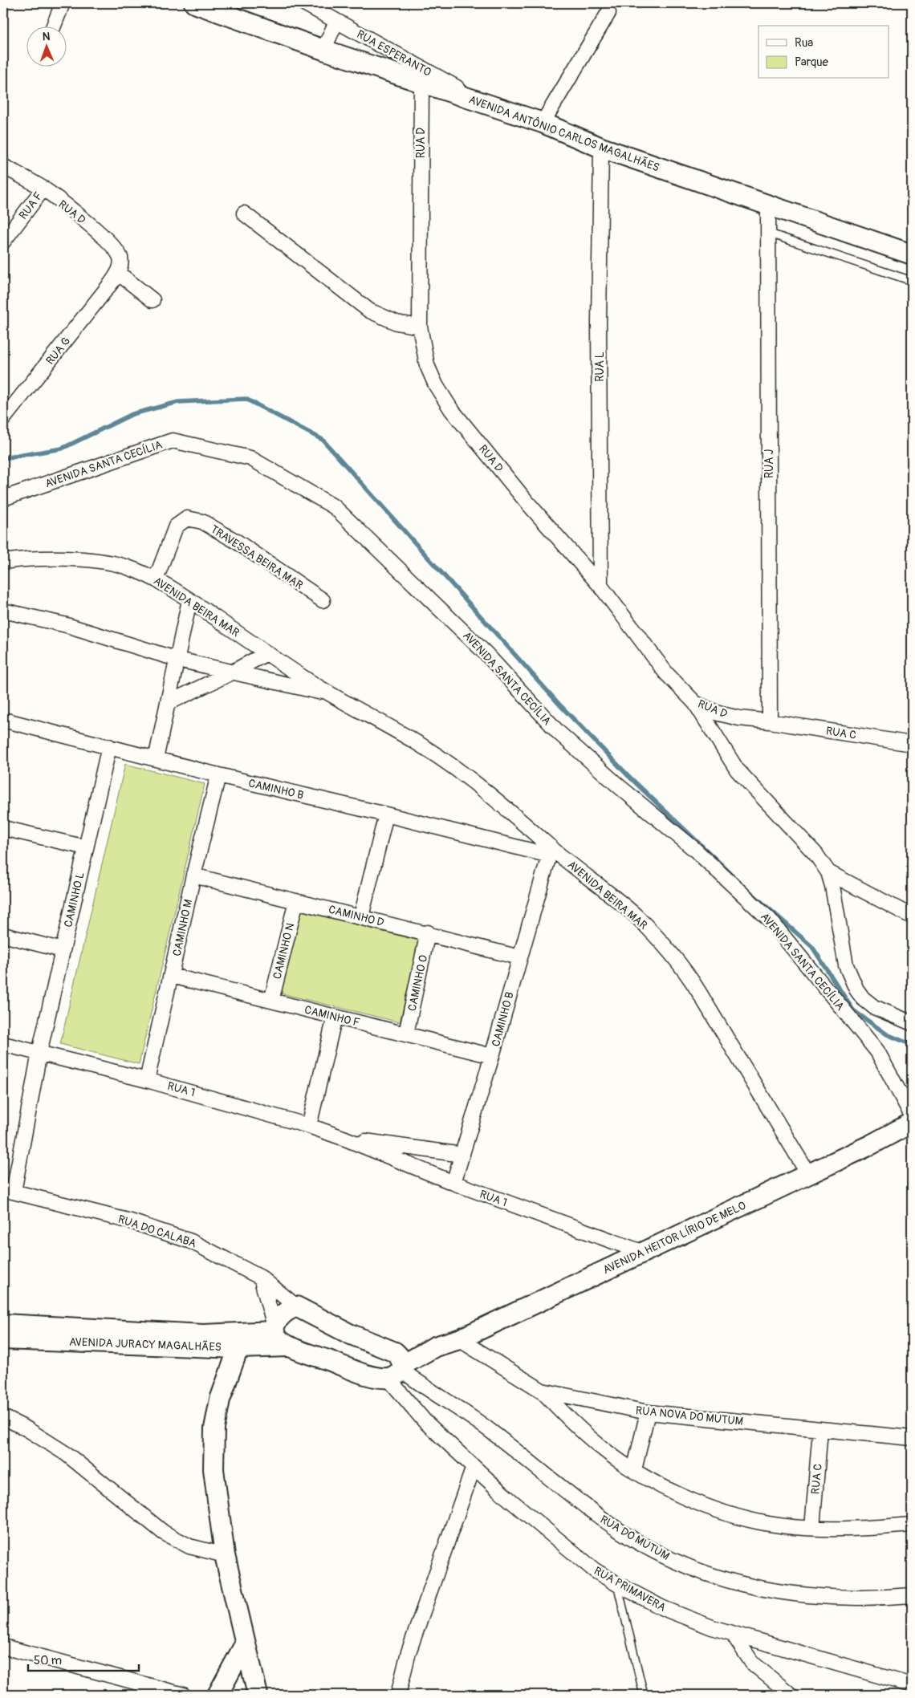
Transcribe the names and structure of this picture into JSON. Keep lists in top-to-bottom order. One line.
{"streets":{"main road":["AVENIDA ANTÔNIO CARLOS MAGALHÃES","AVENIDA HEITOR LÍRIO DE MELO","AVENIDA JURACY MAGALHÃES"],"street":["RUA ESPERANTO","RUA D","RUA F","RUA G","RUA L","AVENIDA SANTA CECÍLIA","RUA J","TRAVESSA BEIRA MAR","AVENIDA BEIRA MAR","RUA C","CAMINHO B","CAMINHO L","CAMINHO D","CAMINHO M","CAMINHO N","CAMINHO O","CAMINHO F","RUA 1","RUA DO CALABA","RUA NOVA DO MUTUM","RUA DO MUTUM","RUA PRIMAVERA"]},"crossings":[["RUA ESPERANTO","AVENIDA ANTÔNIO CARLOS MAGALHÃES"],["AVENIDA ANTÔNIO CARLOS MAGALHÃES","RUA D"],["AVENIDA ANTÔNIO CARLOS MAGALHÃES","RUA L"],["AVENIDA ANTÔNIO CARLOS MAGALHÃES","RUA J"],["RUA D","RUA F"],["RUA D","RUA G"],["RUA D","RUA L"],["RUA D","RUA J"],["RUA D","RUA C"],["RUA J","RUA C"],["TRAVESSA BEIRA MAR","AVENIDA BEIRA MAR"],["AVENIDA BEIRA MAR","CAMINHO B"],["AVENIDA BEIRA MAR","AVENIDA HEITOR LÍRIO DE MELO"],["RUA C","RUA NOVA DO MUTUM"],["CAMINHO B","CAMINHO L"],["CAMINHO B","CAMINHO D"],["CAMINHO B","CAMINHO M"],["CAMINHO B","CAMINHO F"],["CAMINHO B","RUA 1"],["CAMINHO L","RUA 1"],["CAMINHO L","RUA DO CALABA"],["CAMINHO D","CAMINHO M"],["CAMINHO D","CAMINHO N"],["CAMINHO D","CAMINHO O"],["CAMINHO M","CAMINHO F"],["CAMINHO M","RUA 1"],["CAMINHO N","CAMINHO F"],["CAMINHO O","CAMINHO F"],["RUA 1","AVENIDA HEITOR LÍRIO DE MELO"],["AVENIDA HEITOR LÍRIO DE MELO","RUA NOVA DO MUTUM"],["AVENIDA HEITOR LÍRIO DE MELO","RUA DO MUTUM"],["AVENIDA HEITOR LÍRIO DE MELO","RUA PRIMAVERA"],["RUA DO MUTUM","RUA PRIMAVERA"]],"legend":["Rua","Parque"],"scale_bar":"50 m","north":"top"}
